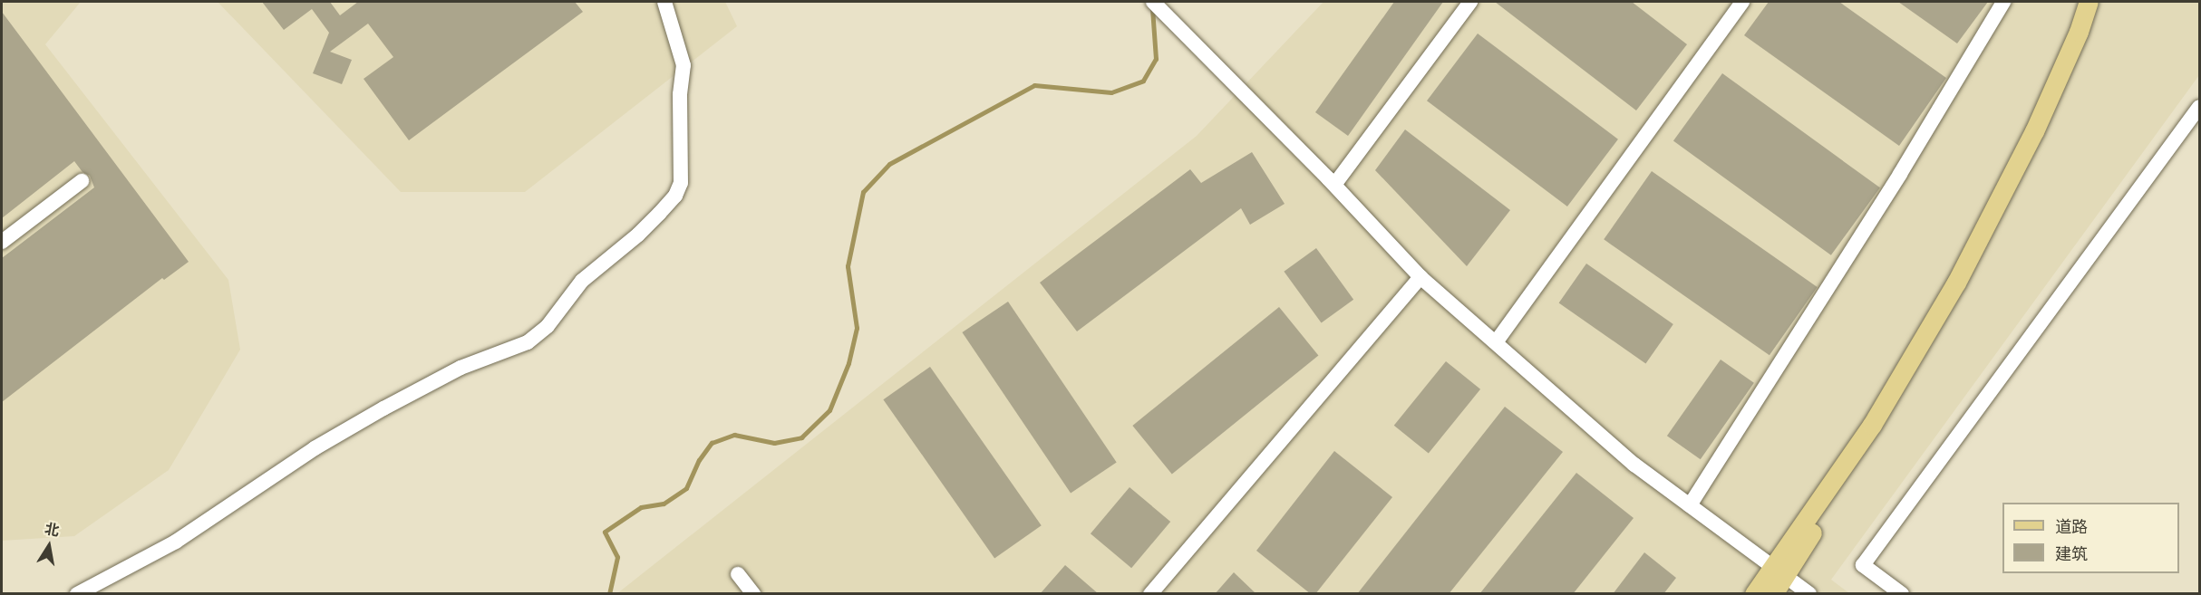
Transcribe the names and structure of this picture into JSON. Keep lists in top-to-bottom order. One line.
{"legend":["道路","建筑"],"north":"top"}
